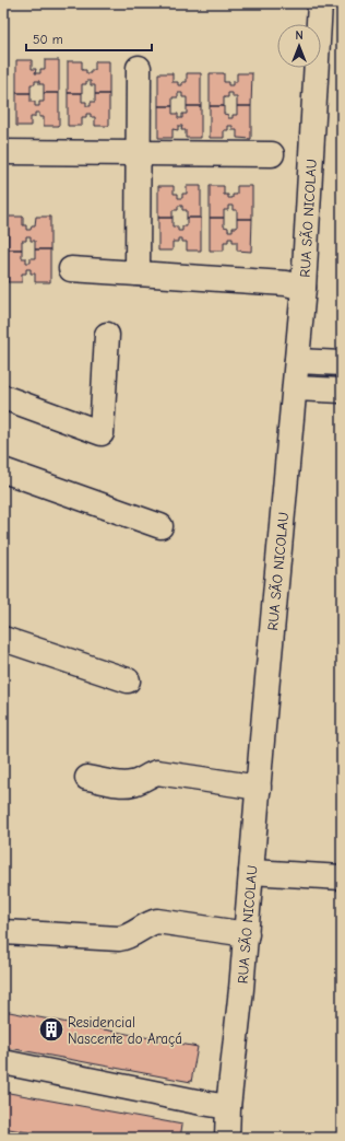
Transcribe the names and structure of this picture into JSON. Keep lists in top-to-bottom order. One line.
{"streets":{"street":["RUA SÃO NICOLAU"]},"places":{"building":["Residencial Nascente do Araçá"]},"scale_bar":"50 m","north":"top"}
